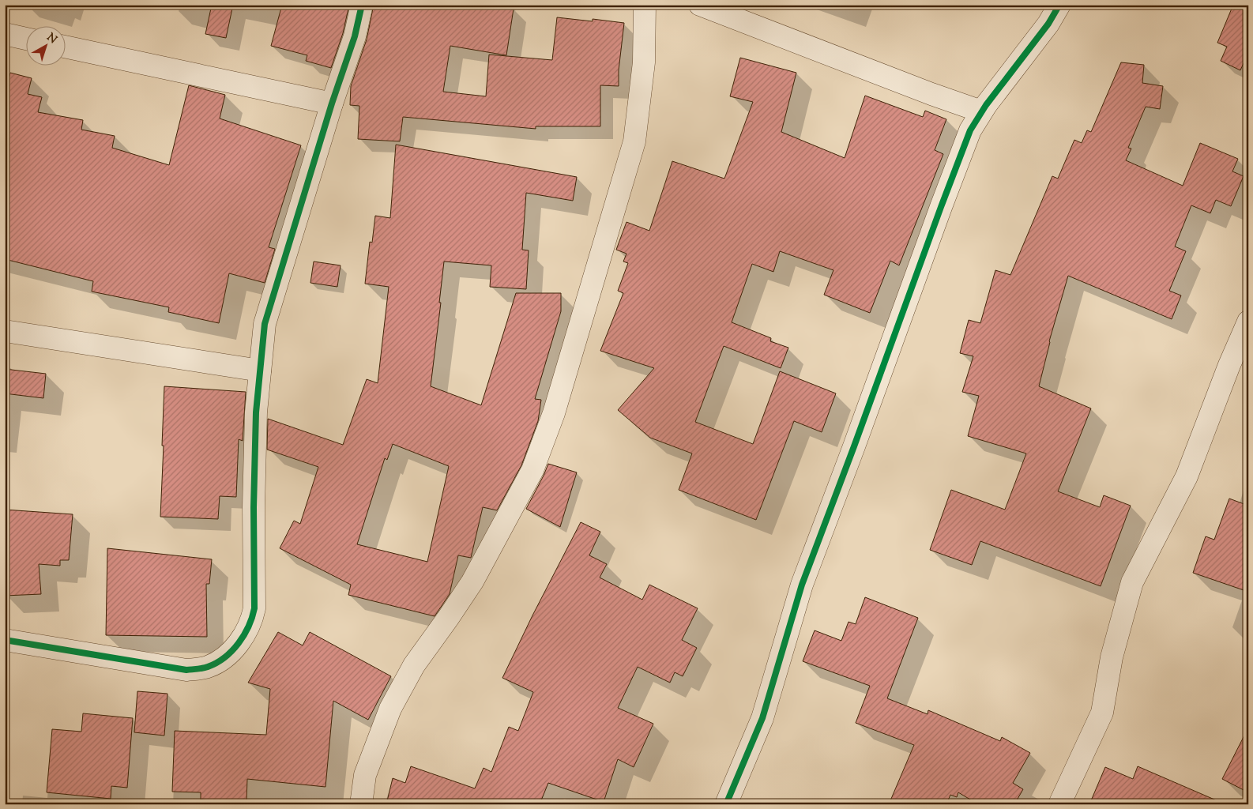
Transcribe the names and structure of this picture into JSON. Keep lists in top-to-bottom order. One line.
{"north":"top right"}
